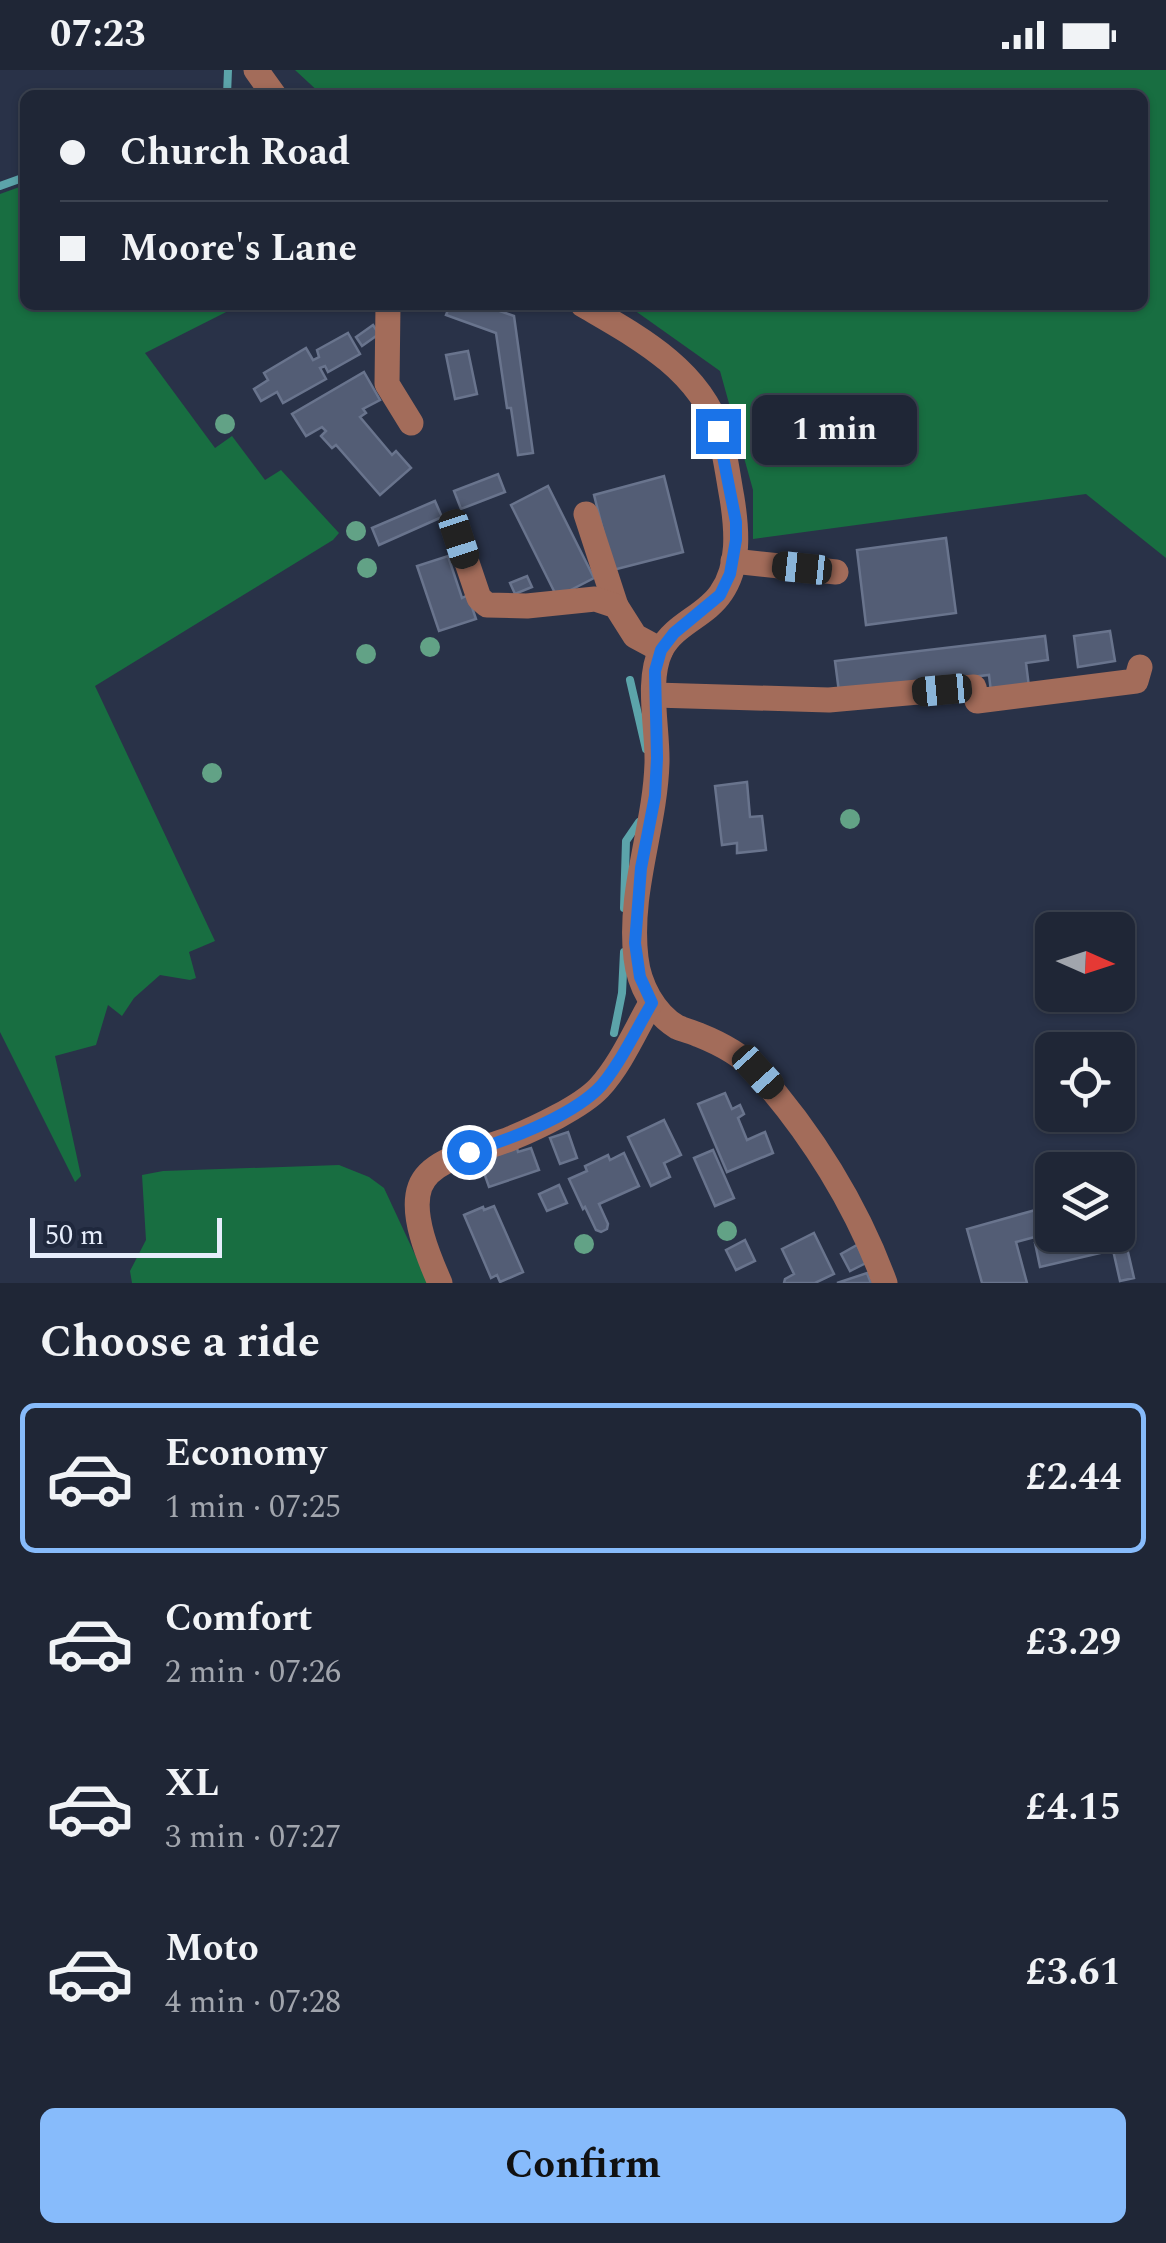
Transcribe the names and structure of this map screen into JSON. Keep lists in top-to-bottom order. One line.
{"scale_bar":"50 m","north":"right","page":{"status":"07:23","banner":["Church Road","Moore's Lane"],"bubble":"1 min","scale":"50 m","heading":"Choose a ride","list":[{"name":"Economy","note":"1 min · 07:25","value":"£2.44"},{"name":"Comfort","note":"2 min · 07:26","value":"£3.29"},{"name":"XL","note":"3 min · 07:27","value":"£4.15"},{"name":"Moto","note":"4 min · 07:28","value":"£3.61"}],"buttons":"Confirm"}}
